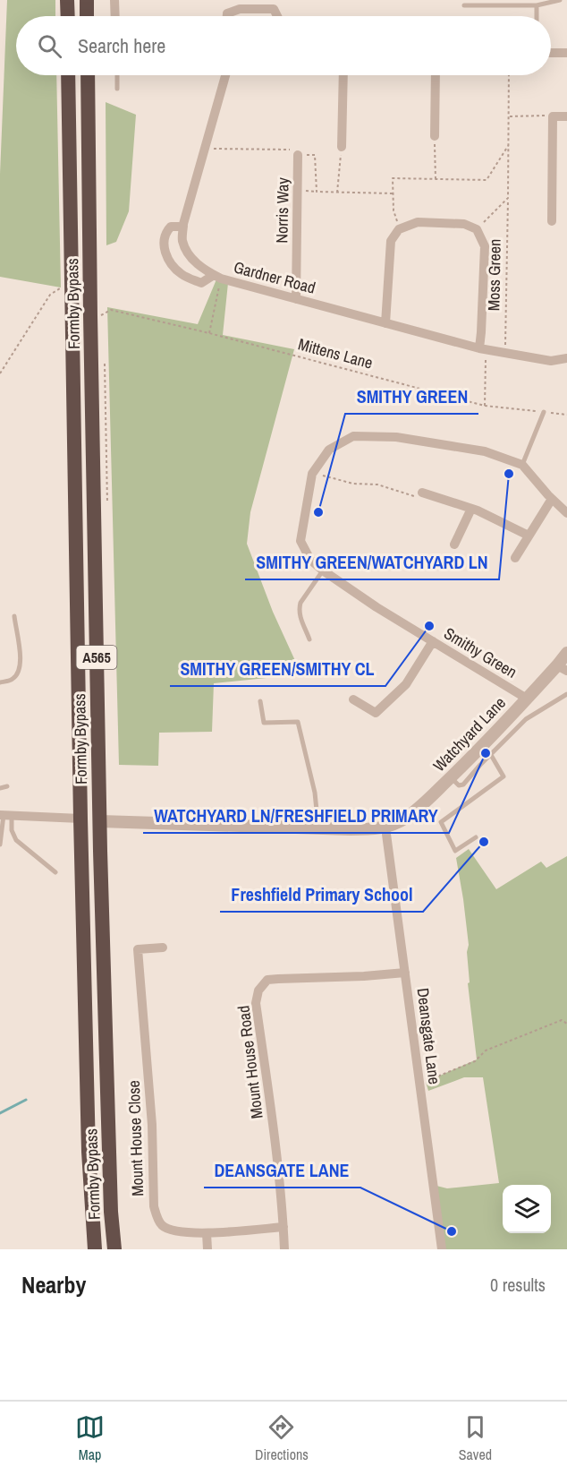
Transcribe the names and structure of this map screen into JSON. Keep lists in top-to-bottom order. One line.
{"streets":{"highway":["Formby Bypass","A565"],"street":["Norris Way","Gardner Road","Smithy Green","Watchyard Lane","Deansgate Lane","Mount House Road","Mount House Close"],"path":["Moss Green","Mittens Lane"]},"crossings":[["Norris Way","Gardner Road"],["Moss Green","Gardner Road"],["Smithy Green","Watchyard Lane"],["Watchyard Lane","Deansgate Lane"],["Deansgate Lane","Mount House Road"],["Mount House Road","Mount House Close"]],"places":["SMITHY GREEN/WATCHYARD LN","SMITHY GREEN","SMITHY GREEN/SMITHY CL","WATCHYARD LN/FRESHFIELD PRIMARY","Freshfield Primary School","DEANSGATE LANE"],"page":{"search":"Search here","heading":["Nearby","0 results"],"nav":["Map","Directions","Saved"]}}
